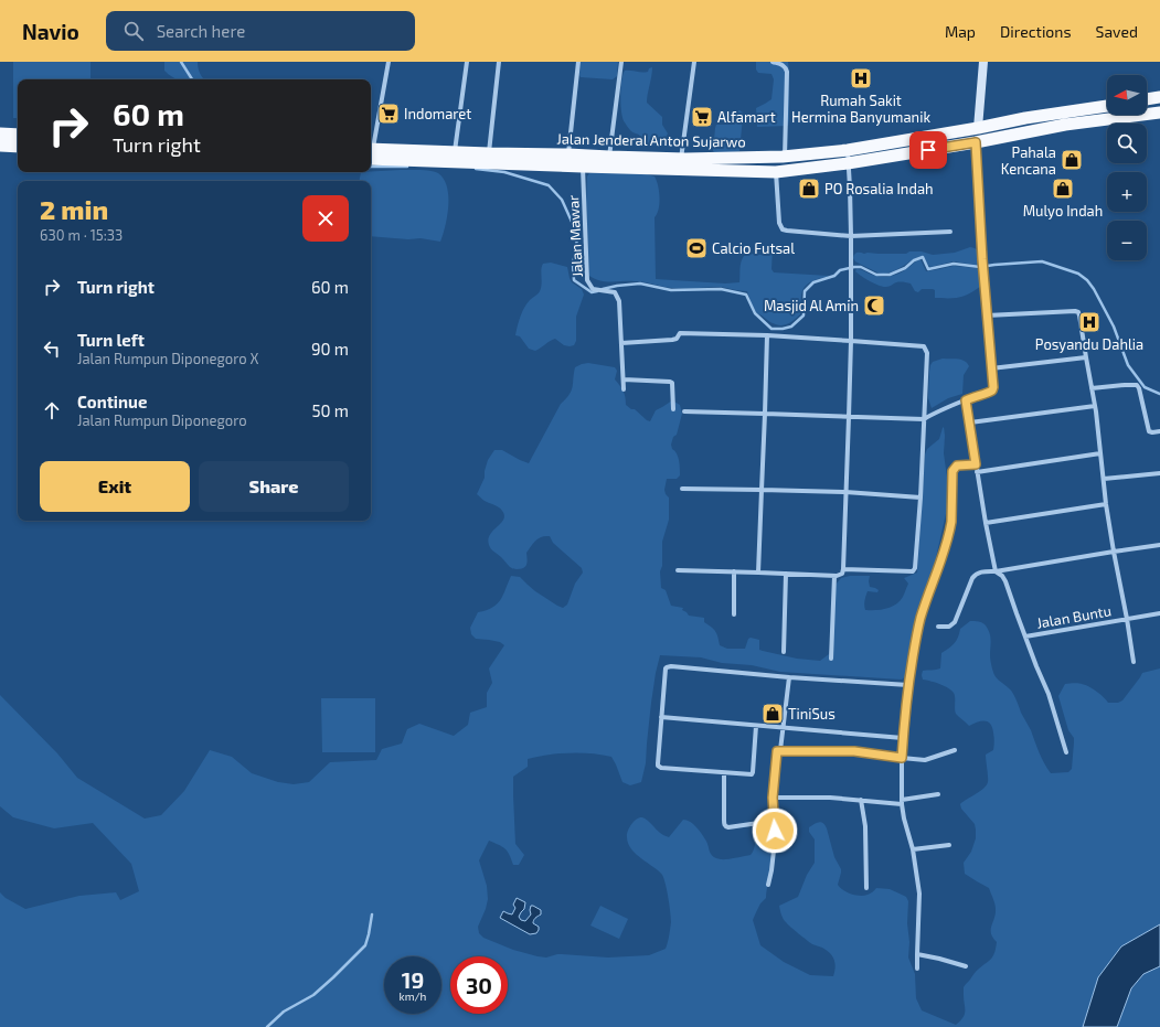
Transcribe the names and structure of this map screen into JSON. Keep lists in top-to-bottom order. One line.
{"streets":{"highway":["Jalan Jenderal Anton Sujarwo"],"street":["Jalan Mawar","Jalan Buntu"]},"crossings":[["Jalan Jenderal Anton Sujarwo","Jalan Mawar"]],"places":{"hospital":["Rumah Sakit Hermina Banyumanik","Posyandu Dahlia"],"supermarket":["Indomaret","Alfamart"],"shop":["Pahala Kencana","PO Rosalia Indah","Mulyo Indah","TiniSus"],"sports":["Calcio Futsal"],"mosque":["Masjid Al Amin"]},"north":"left","page":{"header":"Navio","search":"Search here","nav":["Map","Directions","Saved"],"map_buttons":["+","−"],"turn":["60 m","Turn right"],"heading":["2 min","630 m · 15:33"],"list":[{"name":"Turn right","value":"60 m"},{"name":"Turn left","note":"Jalan Rumpun Diponegoro X","value":"90 m"},{"name":"Continue","note":"Jalan Rumpun Diponegoro","value":"50 m"}],"buttons":["Exit","Share"],"speed":"19 km/h","limit":"30"}}
